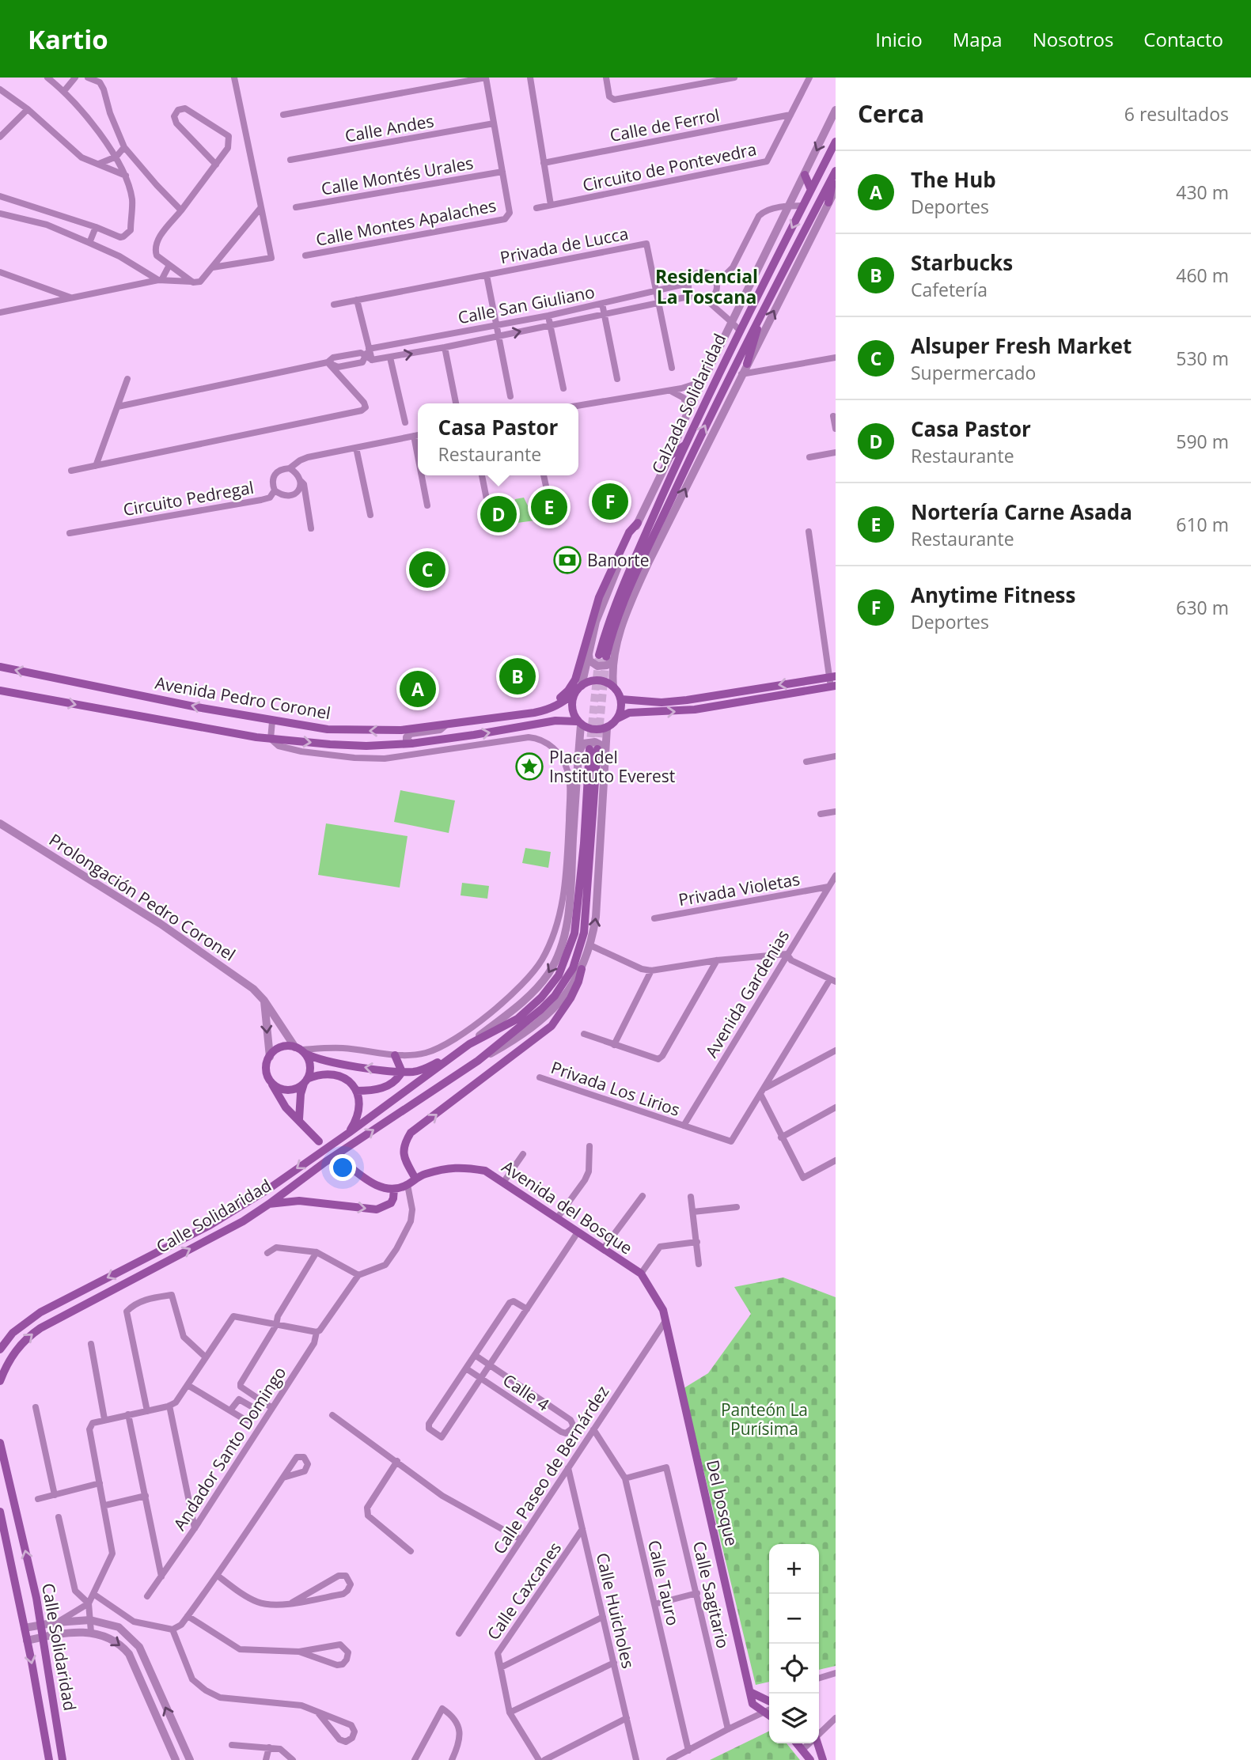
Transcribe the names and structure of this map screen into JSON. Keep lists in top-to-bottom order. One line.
{"streets":{"main road":["Calzada Solidaridad","Avenida Pedro Coronel","Avenida del Bosque","Calle Solidaridad","Del bosque"],"street":["Calle de Ferrol","Calle Andes","Circuito de Pontevedra","Calle Montés Urales","Calle Montes Apalaches","Privada de Lucca","Calle San Giuliano","Circuito Pedregal","Privada Violetas","Prolongación Pedro Coronel","Avenida Gardenias","Privada Los Lirios","Calle 4","Andador Santo Domingo","Calle Paseo de Bernárdez","Calle Tauro","Calle Caxcanes","Calle Sagitario","Calle Huicholes"]},"crossings":[["Calle de Ferrol","Circuito de Pontevedra"],["Calle Montés Urales","Calle Montes Apalaches"],["Privada de Lucca","Calle San Giuliano"],["Calzada Solidaridad","Avenida Pedro Coronel"],["Privada Violetas","Avenida Gardenias"],["Avenida Gardenias","Privada Los Lirios"],["Avenida del Bosque","Calle Paseo de Bernárdez"],["Avenida del Bosque","Del bosque"],["Calle Paseo de Bernárdez","Del bosque"],["Calle Paseo de Bernárdez","Calle Tauro"],["Calle Paseo de Bernárdez","Calle Huicholes"],["Calle Tauro","Calle Sagitario"],["Calle Caxcanes","Calle Huicholes"]],"districts":["Residencial La Toscana"],"parks":["Panteón La Purísima"],"places":{"bank":["Banorte"],"place":["Placa del Instituto Everest"]},"page":{"header":"Kartio","nav":["Inicio","Mapa","Nosotros","Contacto"],"heading":["Cerca","6 resultados"],"list":[{"mark":"A","name":"The Hub","note":"Deportes","value":"430 m"},{"mark":"B","name":"Starbucks","note":"Cafetería","value":"460 m"},{"mark":"C","name":"Alsuper Fresh Market","note":"Supermercado","value":"530 m"},{"mark":"D","name":"Casa Pastor","note":"Restaurante","value":"590 m"},{"mark":"E","name":"Nortería Carne Asada","note":"Restaurante","value":"610 m"},{"mark":"F","name":"Anytime Fitness","note":"Deportes","value":"630 m"}],"popup":["Casa Pastor","Restaurante"],"pins":["F","E","D","C","B","A"],"map_buttons":["+","−"]}}
